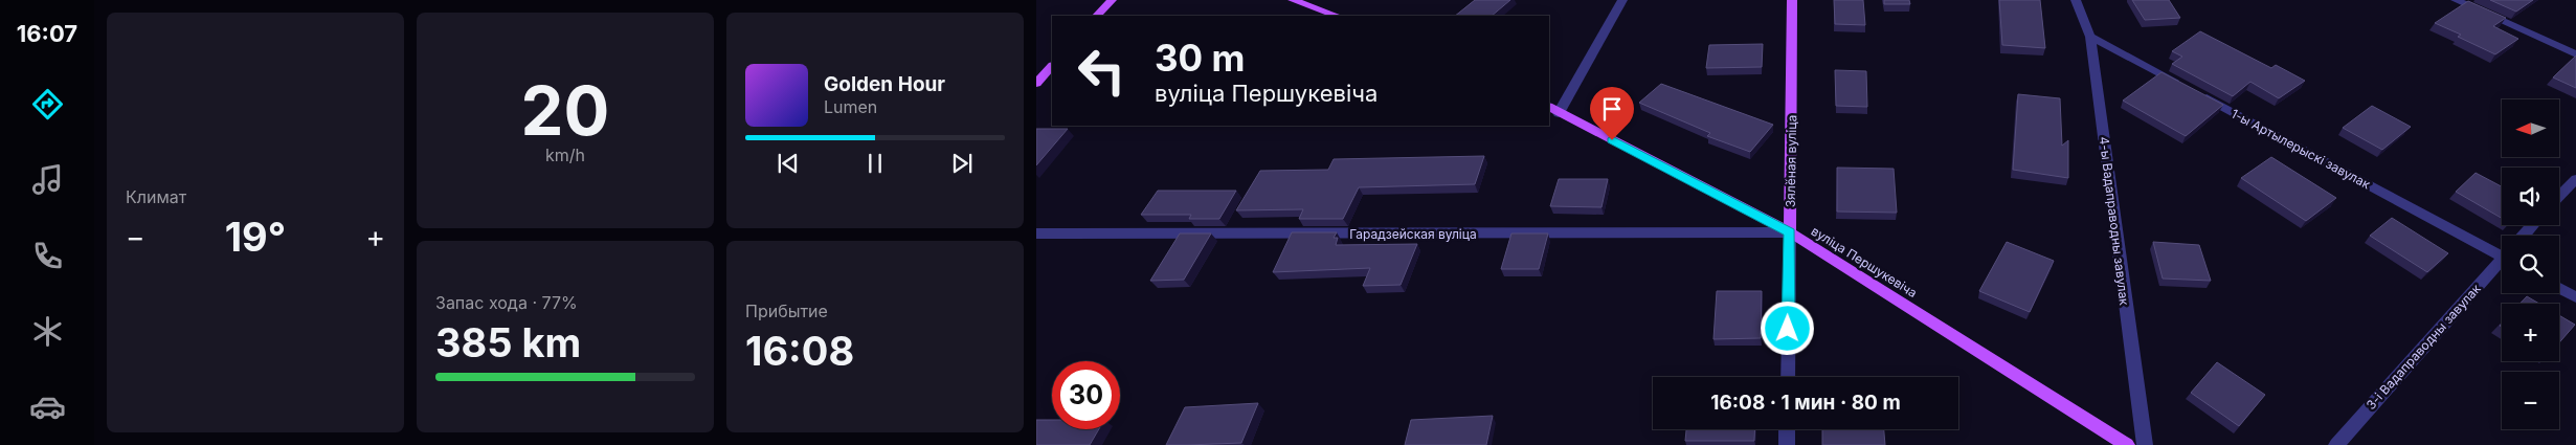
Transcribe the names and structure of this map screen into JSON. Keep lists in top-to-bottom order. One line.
{"streets":{"main road":["Зялёная вуліца","вуліца Першукевіча"],"street":["1-ы Артылерыскі завулак","4-ы Вадаправодны завулак","Гарадзейская вуліца","3-і Вадаправодны завулак"]},"crossings":[["1-ы Артылерыскі завулак","4-ы Вадаправодны завулак"],["Зялёная вуліца","Гарадзейская вуліца"],["Зялёная вуліца","вуліца Першукевіча"],["Гарадзейская вуліца","вуліца Першукевіча"]],"north":"left","page":{"tabs":"16:07","tile":["Климат",["20","km/h"],["Запас хода · 77%","385 km"],["Прибытие","16:08"]],"turn":["30 m","вуліца Першукевіча"],"song":["Golden Hour","Lumen"],"map_buttons":["+","−"],"heat":["−","19°","+"],"limit":"30","trip":"16:08 · 1 мин · 80 m"}}
